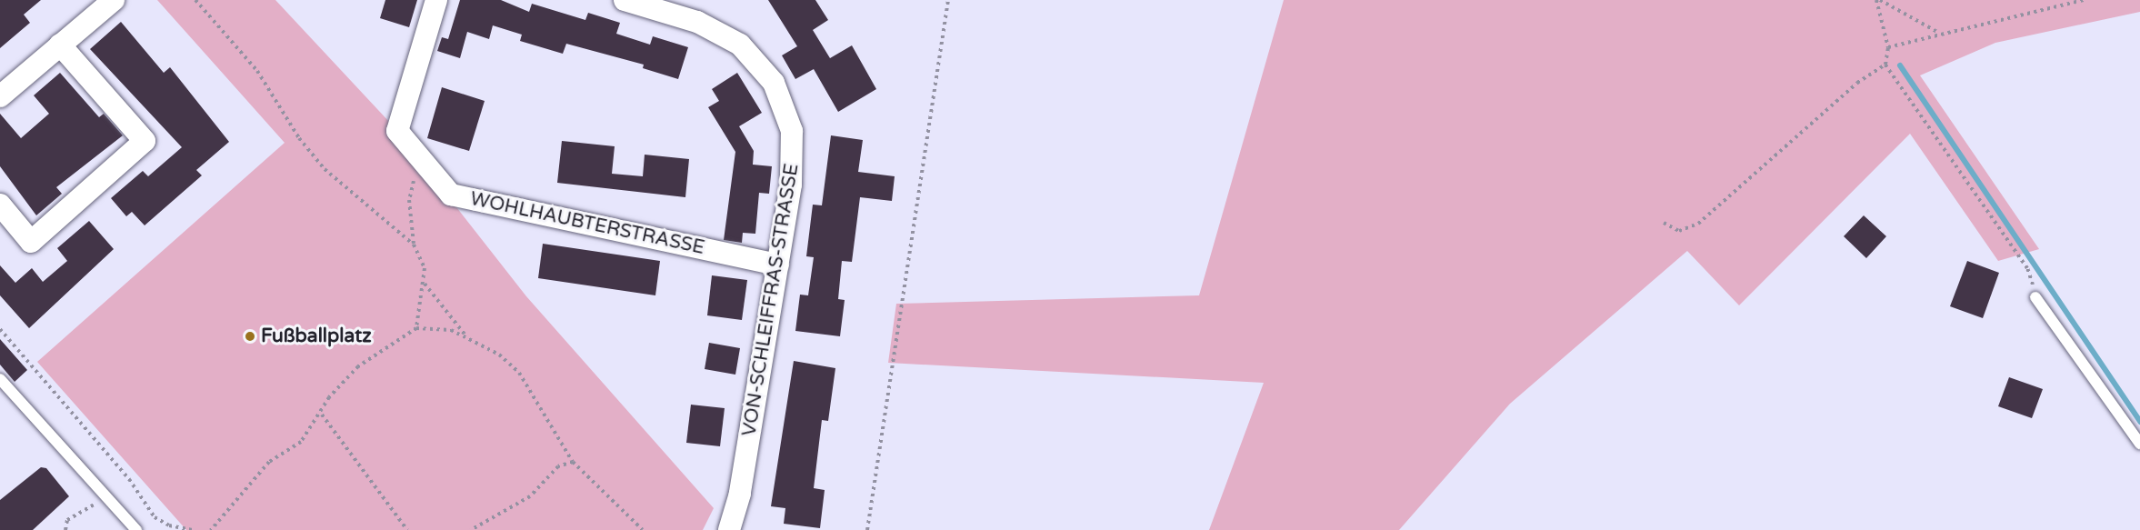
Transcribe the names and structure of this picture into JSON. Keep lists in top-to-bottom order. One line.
{"streets":{"street":["WOHLHAUBTERSTRASSE","VON-SCHLEIFFRAS-STRASSE"]},"crossings":[["WOHLHAUBTERSTRASSE","VON-SCHLEIFFRAS-STRASSE"]],"places":["Fußballplatz"]}
